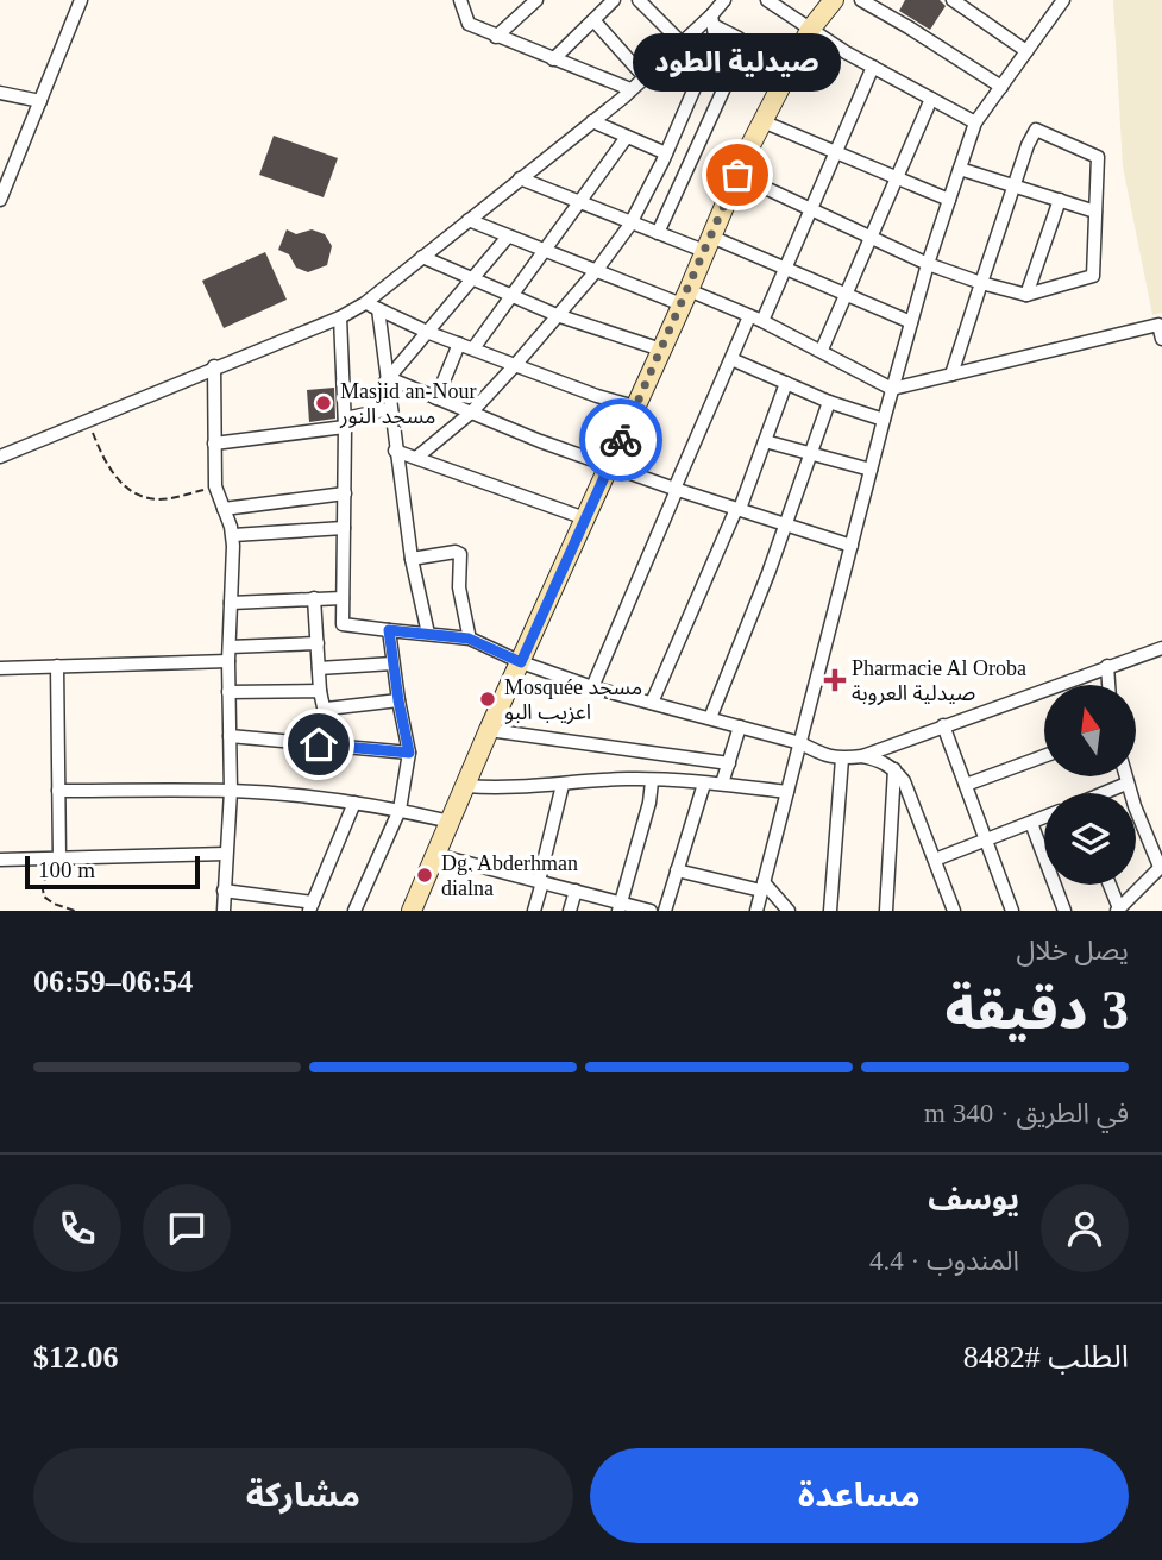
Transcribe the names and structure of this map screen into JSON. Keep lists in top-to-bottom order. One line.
{"places":{"other":["صيدلية الطود","Masjid an-Nour مسجد النور","Mosquée مسجد اعزيب البو","Dg. Abderhman dialna"],"health":["Pharmacie Al Oroba صيدلية العروبة"]},"scale_bar":"100 m","north":"top","page":{"bubble":"صيدلية الطود","scale":"100 m","heading":["3 دقيقة","يصل خلال","06:54–06:59"],"panel":["يوسف","المندوب · 4.4","الطلب #8482","$12.06"],"bar":"في الطريق · 340 m","buttons":["مساعدة","مشاركة"]}}
